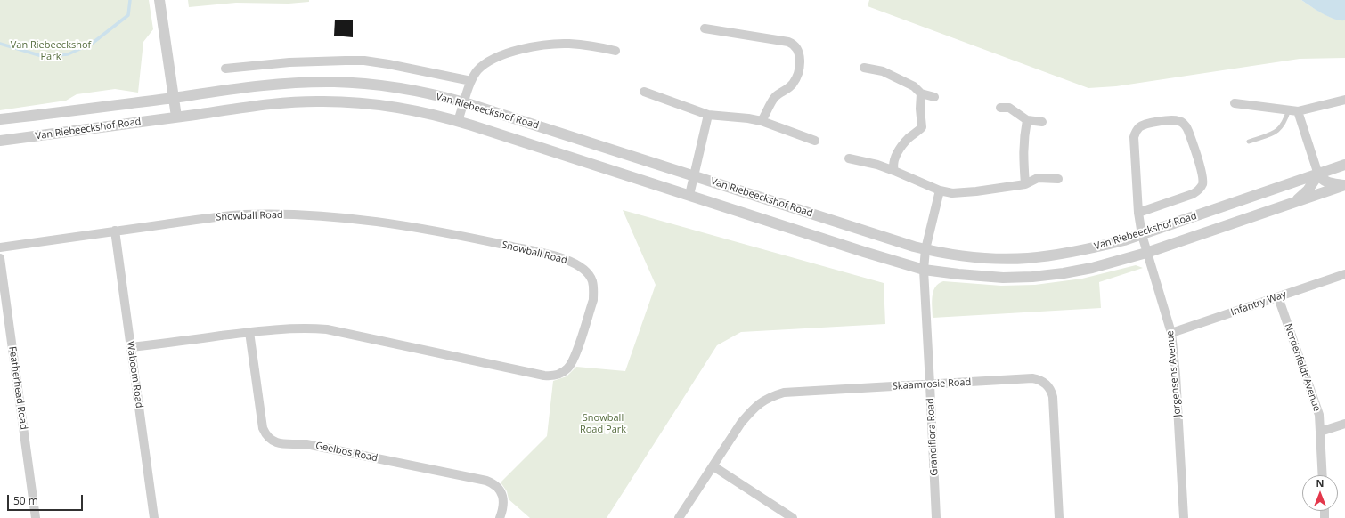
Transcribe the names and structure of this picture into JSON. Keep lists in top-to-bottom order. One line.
{"streets":{"street":["Van Riebeeckshof Road","Snowball Road","Infantry Way","Nordenfeldt Avenue","Jorgensens Avenue","Waboom Road","Skaamrosie Road","Featherhead Road","Grandiflora Road","Geelbos Road"]},"crossings":[["Van Riebeeckshof Road","Jorgensens Avenue"],["Van Riebeeckshof Road","Grandiflora Road"],["Snowball Road","Waboom Road"],["Snowball Road","Geelbos Road"],["Infantry Way","Nordenfeldt Avenue"],["Infantry Way","Jorgensens Avenue"],["Skaamrosie Road","Grandiflora Road"]],"parks":["Van Riebeeckshof Park","Snowball Road Park"],"scale_bar":"50 m","north":"top"}
